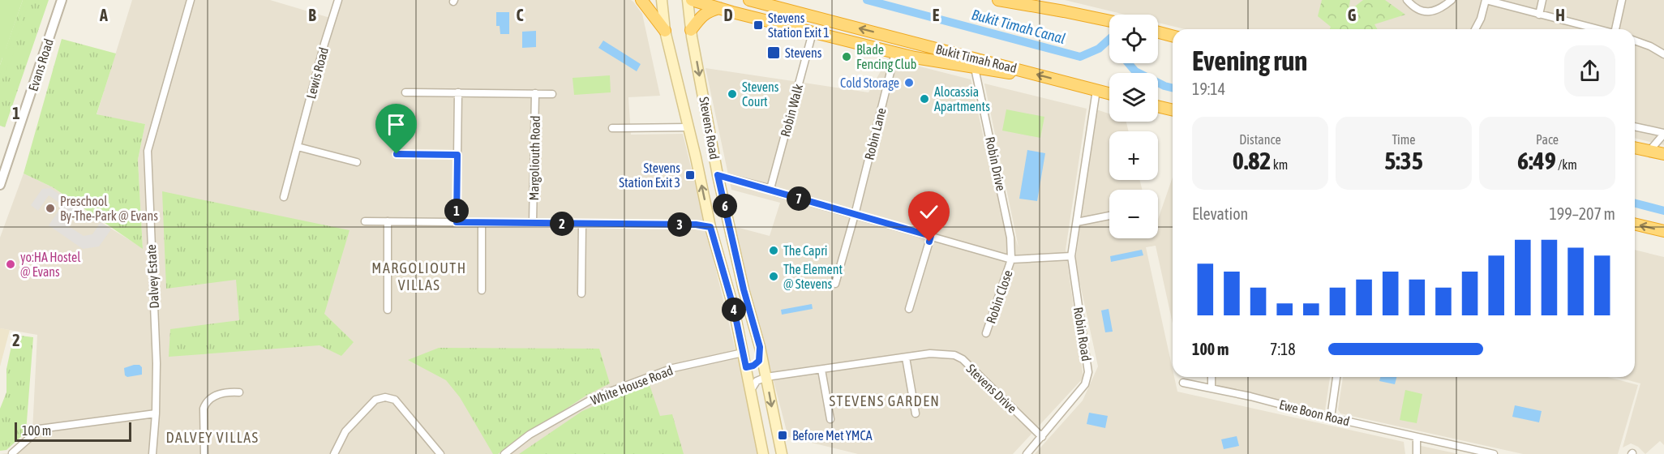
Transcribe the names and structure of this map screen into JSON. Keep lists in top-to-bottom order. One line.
{"streets":{"highway":["Bukit Timah Road"],"main road":["Stevens Road"],"street":["Evans Road","Lewis Road","Robin Walk","Robin Lane","Margoliouth Road","Robin Drive","Dalvey Estate","Robin Close","Robin Road","White House Road","Stevens Drive","Ewe Boon Road"]},"crossings":[["Bukit Timah Road","Robin Road"],["Robin Walk","Robin Close"],["Stevens Road","Robin Close"],["Stevens Road","White House Road"],["Stevens Road","Stevens Drive"],["Robin Lane","Robin Close"],["Robin Drive","Robin Close"],["Robin Close","Robin Road"],["Robin Road","Stevens Drive"]],"districts":["MARGOLIOUTH VILLAS","STEVENS GARDEN","DALVEY VILLAS"],"water":["Bukit Timah Canal"],"places":{"transit":["Stevens Station Exit 1","Stevens","Stevens Station Exit 3","Before Met YMCA"],"other":["Blade Fencing Club","Cold Storage","Stevens Court","Alocassia Apartments","Preschool By-The-Park @ Evans","The Capri","yo:HA Hostel @ Evans","The Element @ Stevens"]},"scale_bar":"100 m","page":{"map_buttons":["+","−"],"heading":["Evening run","19:14"],"stats":[["Distance","0.82 km"],["Time","5:35"],["Pace","6:49 /km"]],"pins":["7","6","1","2","3","4"],"chart":["Elevation","199–207 m"],"list":[{"name":"100 m","note":"7:18"}],"scale":"100 m"},"grid":{"columns":["A","B","C","D","E","G","H"],"rows":["1","2"]}}
